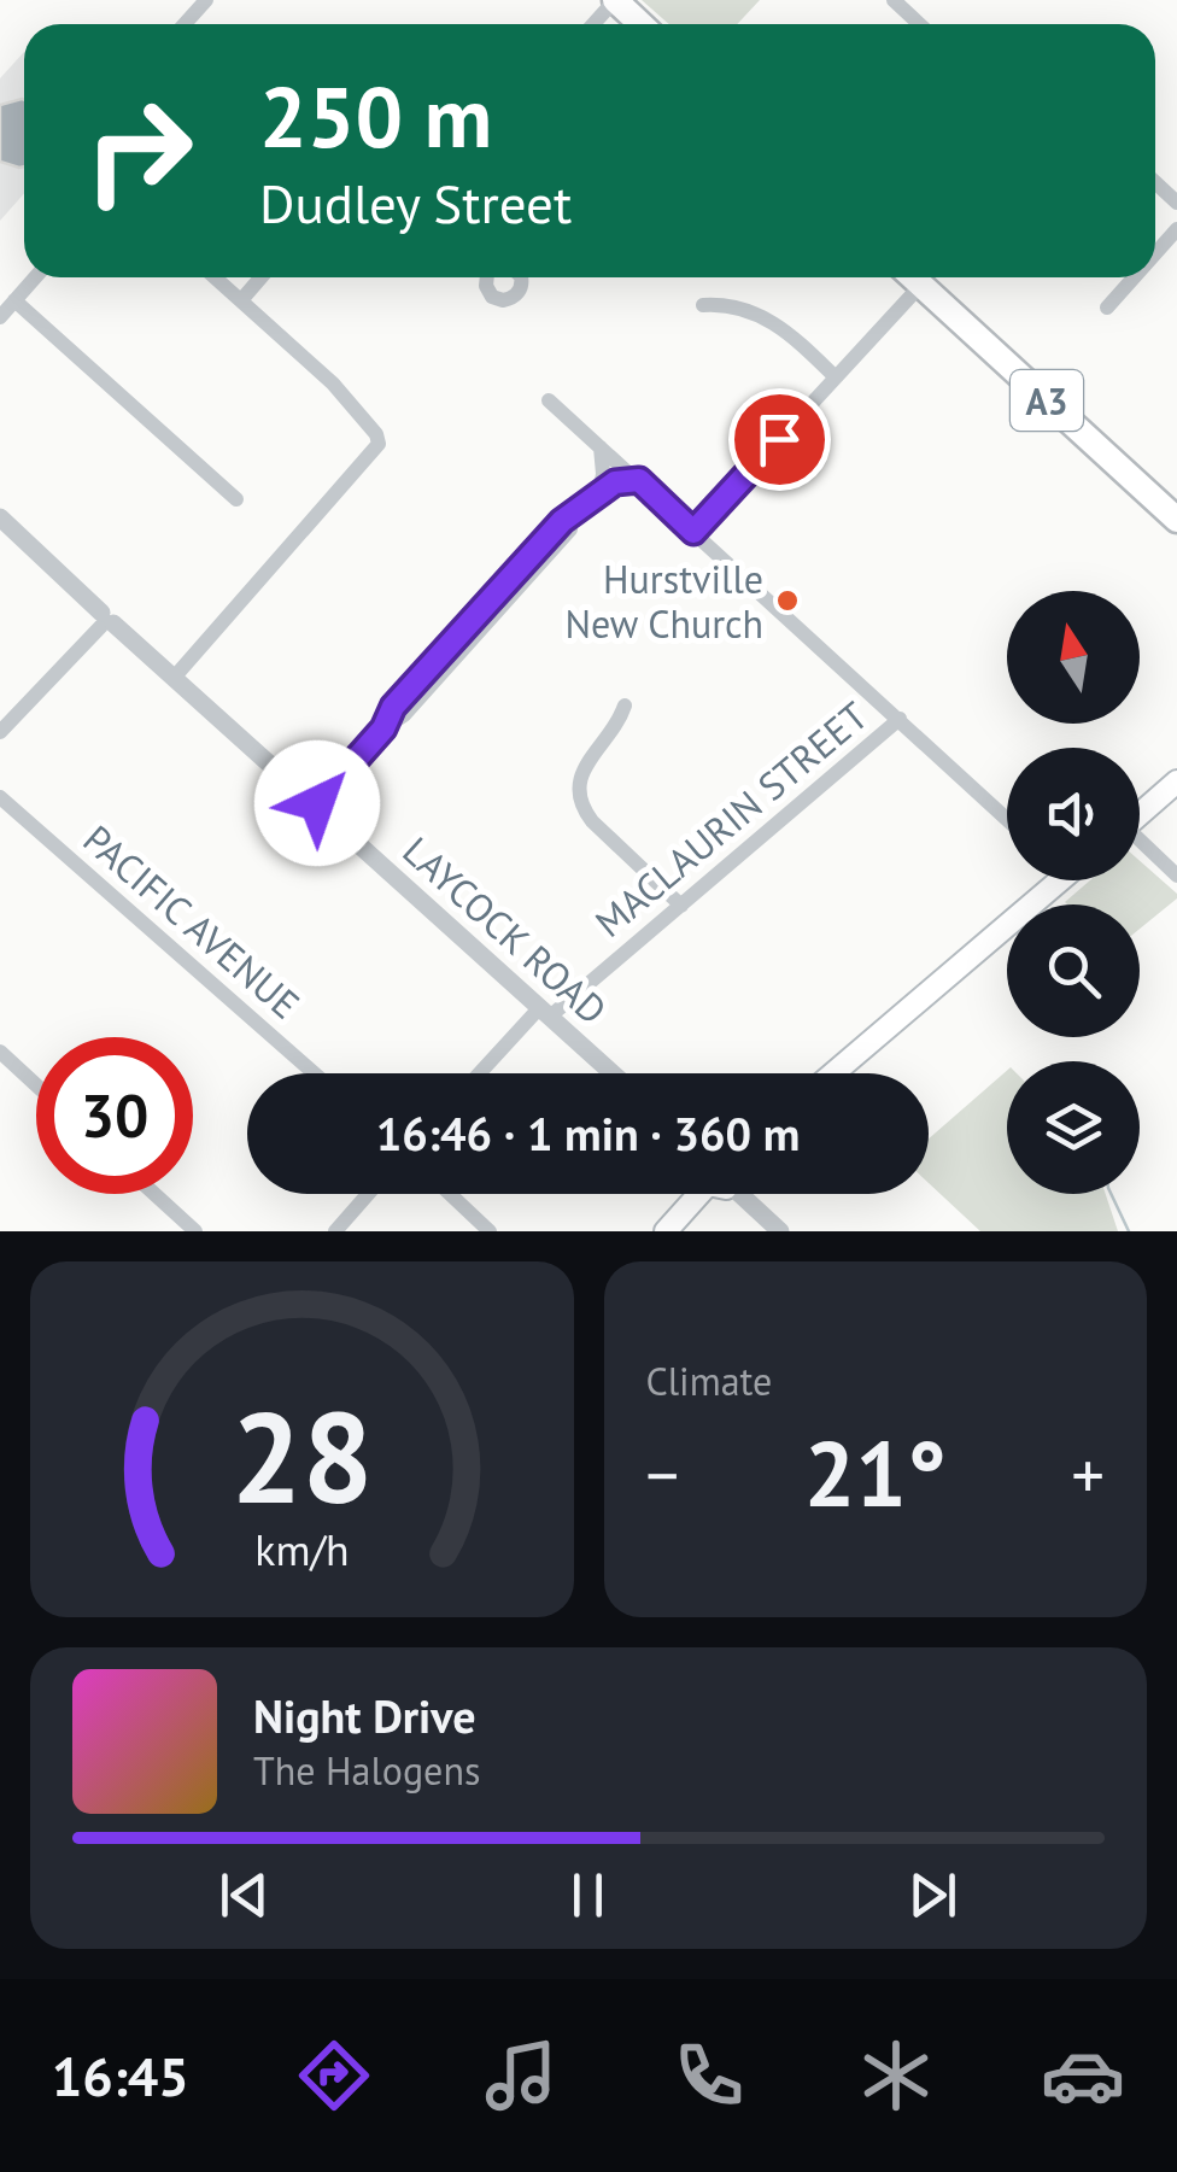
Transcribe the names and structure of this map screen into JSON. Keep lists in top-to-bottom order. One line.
{"streets":{"highway":["A3"],"street":["MACLAURIN STREET","PACIFIC AVENUE","LAYCOCK ROAD"]},"crossings":[["MACLAURIN STREET","LAYCOCK ROAD"]],"places":["Hurstville New Church"],"north":"top","page":{"turn":["250 m","Dudley Street"],"limit":"30","trip":"16:46 · 1 min · 360 m","tile":"Climate","heat":["−","21°","+"],"song":["Night Drive","The Halogens"],"tabs":"16:45","gauge":["28","km/h"]}}
